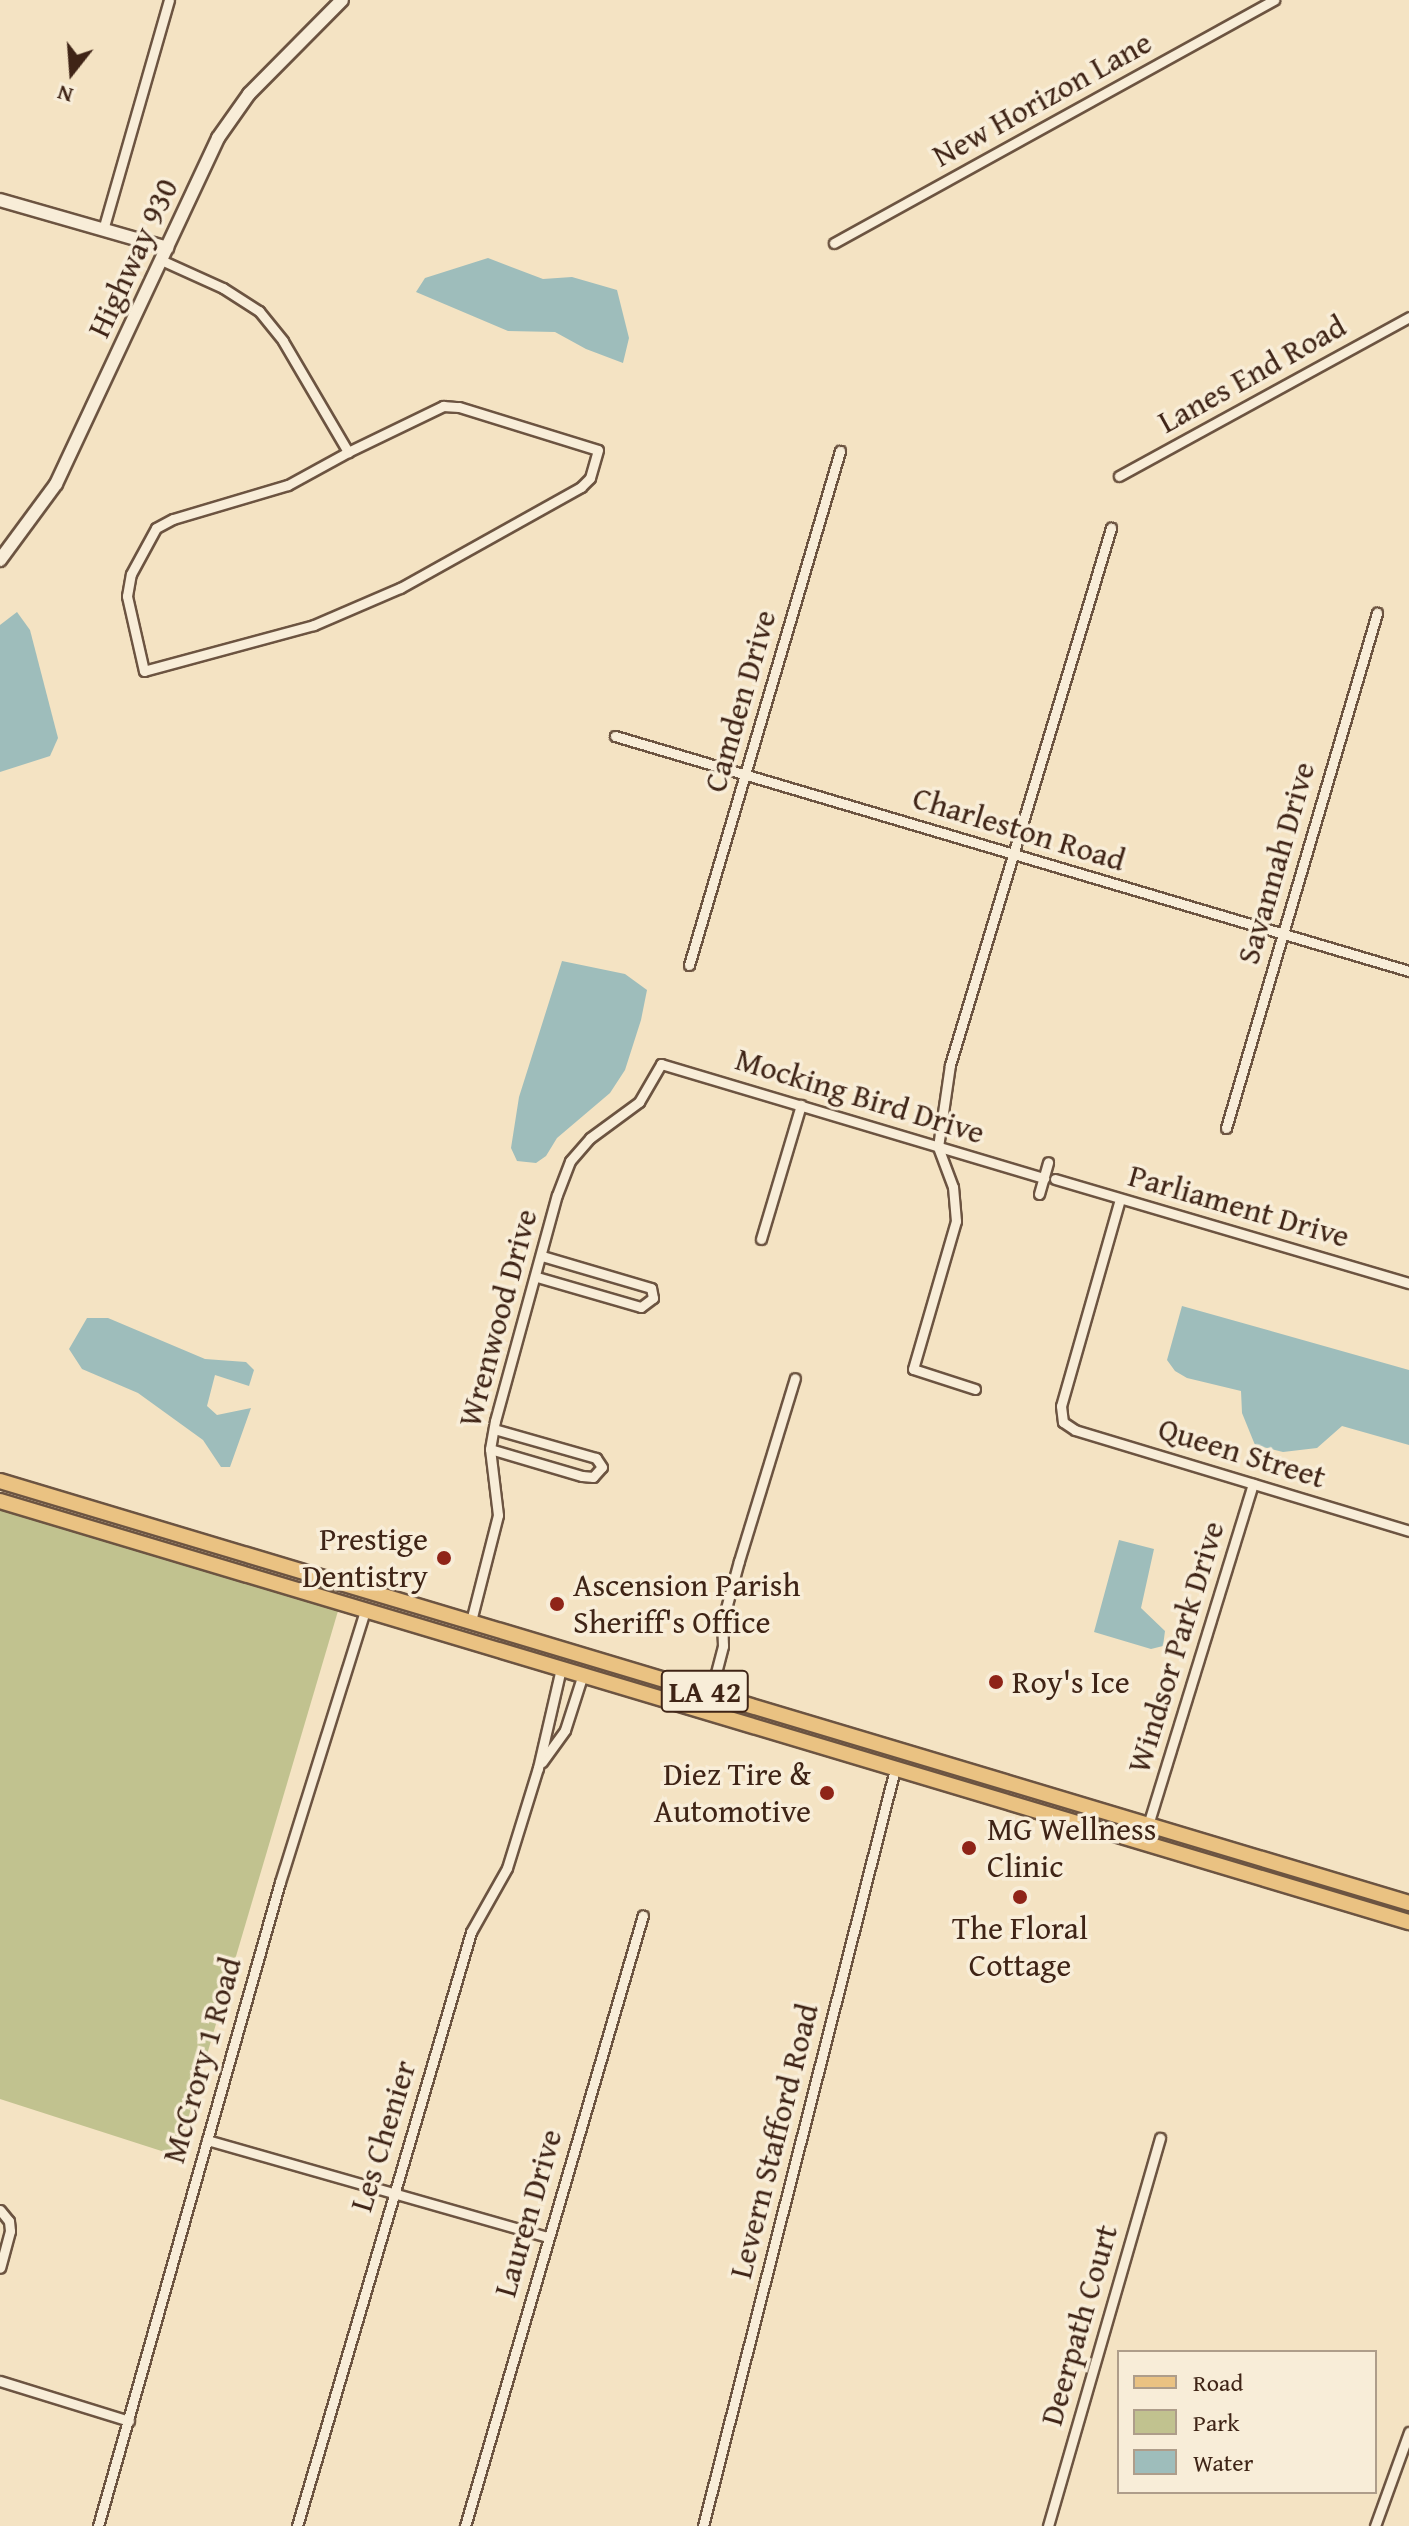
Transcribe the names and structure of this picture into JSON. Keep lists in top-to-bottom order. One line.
{"streets":{"main road":["LA 42"],"street":["New Horizon Lane","Highway 930","Lanes End Road","Camden Drive","Charleston Road","Savannah Drive","Mocking Bird Drive","Parliament Drive","Wrenwood Drive","Queen Street","Windsor Park Drive","McCrory 1 Road","Les Chenier","Levern Stafford Road","Lauren Drive","Deerpath Court"]},"crossings":[["Camden Drive","Charleston Road"],["Charleston Road","Savannah Drive"],["Mocking Bird Drive","Wrenwood Drive"],["Parliament Drive","Queen Street"],["Wrenwood Drive","LA 42"],["Queen Street","Windsor Park Drive"],["Windsor Park Drive","LA 42"],["LA 42","McCrory 1 Road"],["LA 42","Les Chenier"],["LA 42","Levern Stafford Road"]],"places":["Prestige Dentistry","Ascension Parish Sheriff's Office","Roy's Ice","Diez Tire & Automotive","MG Wellness Clinic","The Floral Cottage"],"legend":["Road","Park","Water"],"north":"bottom"}
